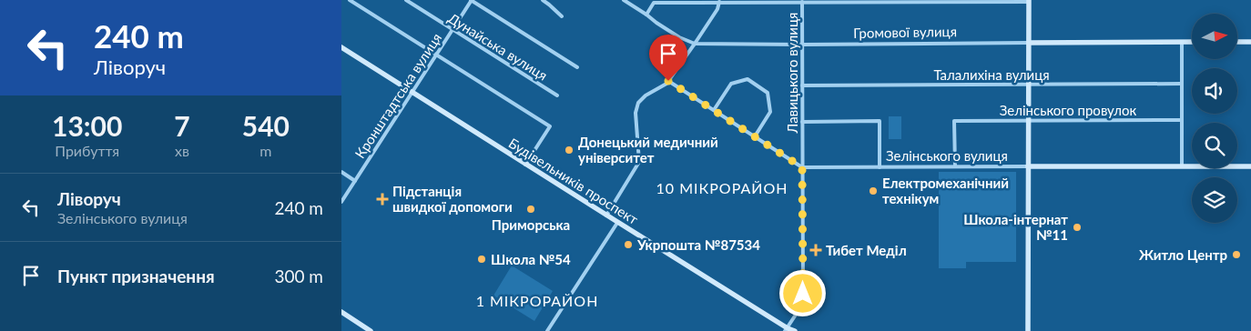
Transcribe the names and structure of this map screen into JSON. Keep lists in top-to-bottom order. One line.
{"streets":{"street":["Громової вулиця","Дунайська вулиця","Лавицького вулиця","Талалихіна вулиця","Кронштадтська вулиця","Зелінського провулок","Зелінського вулиця","Будівельників проспект"]},"crossings":[["Громової вулиця","Лавицького вулиця"],["Дунайська вулиця","Кронштадтська вулиця"],["Лавицького вулиця","Талалихіна вулиця"],["Лавицького вулиця","Зелінського вулиця"],["Лавицького вулиця","Будівельників проспект"],["Кронштадтська вулиця","Будівельників проспект"],["Зелінського провулок","Зелінського вулиця"]],"districts":["10 МІКРОРАЙОН","1 МІКРОРАЙОН"],"places":{"other":["Донецький медичний університет","Електромеханічний технікум","Приморська","Школа-інтернат №11","Укрпошта №87534","Житло Центр","Школа №54"],"health":["Підстанція швидкої допомоги","Тибет Меділ"]},"north":"right","page":{"turn":["240 m","Ліворуч"],"eta":["13:00","Прибуття","7","хв","540","m"],"list":[{"name":"Ліворуч","note":"Зелінського вулиця","value":"240 m"},{"name":"Пункт призначення","value":"300 m"}]}}
